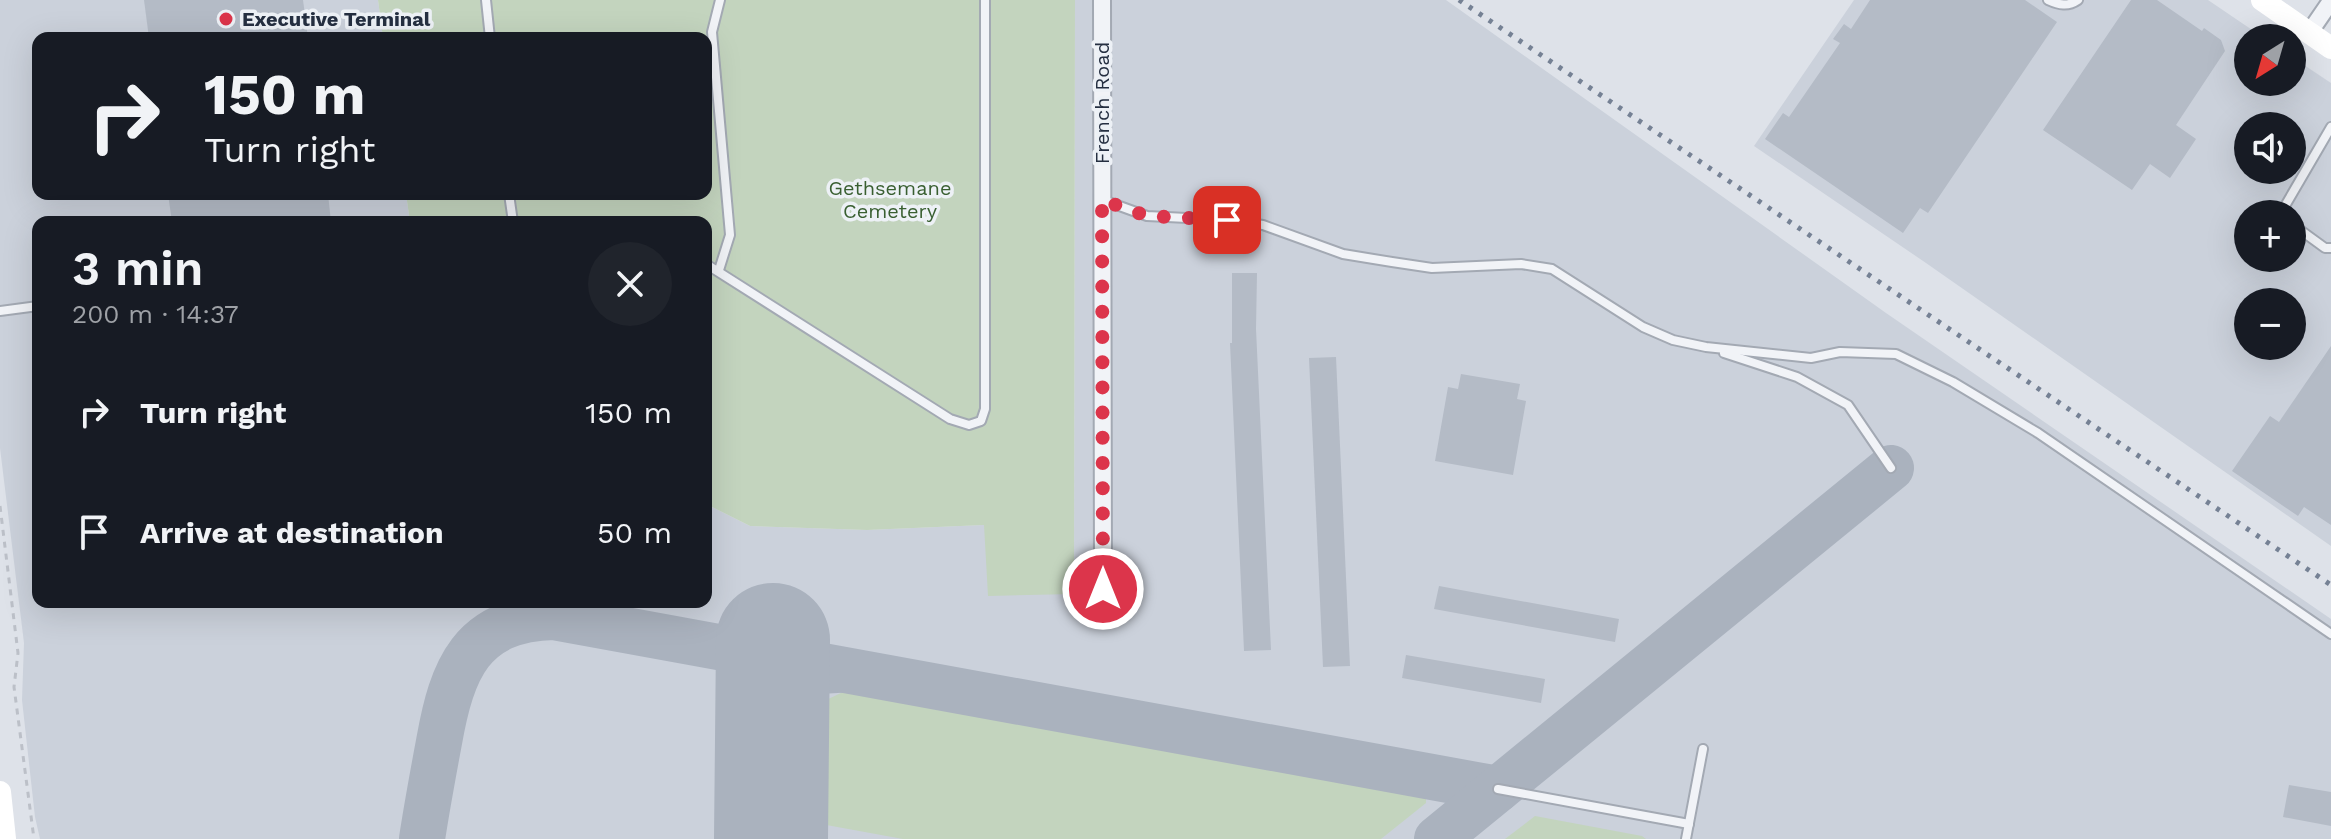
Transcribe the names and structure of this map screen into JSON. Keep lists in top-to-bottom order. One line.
{"streets":{"street":["French Road"]},"parks":["Gethsemane Cemetery"],"places":["Executive Terminal"],"north":"bottom left","page":{"map_buttons":["+","−"],"turn":["150 m","Turn right"],"heading":["3 min","200 m · 14:37"],"list":[{"name":"Turn right","value":"150 m"},{"name":"Arrive at destination","value":"50 m"}]}}
